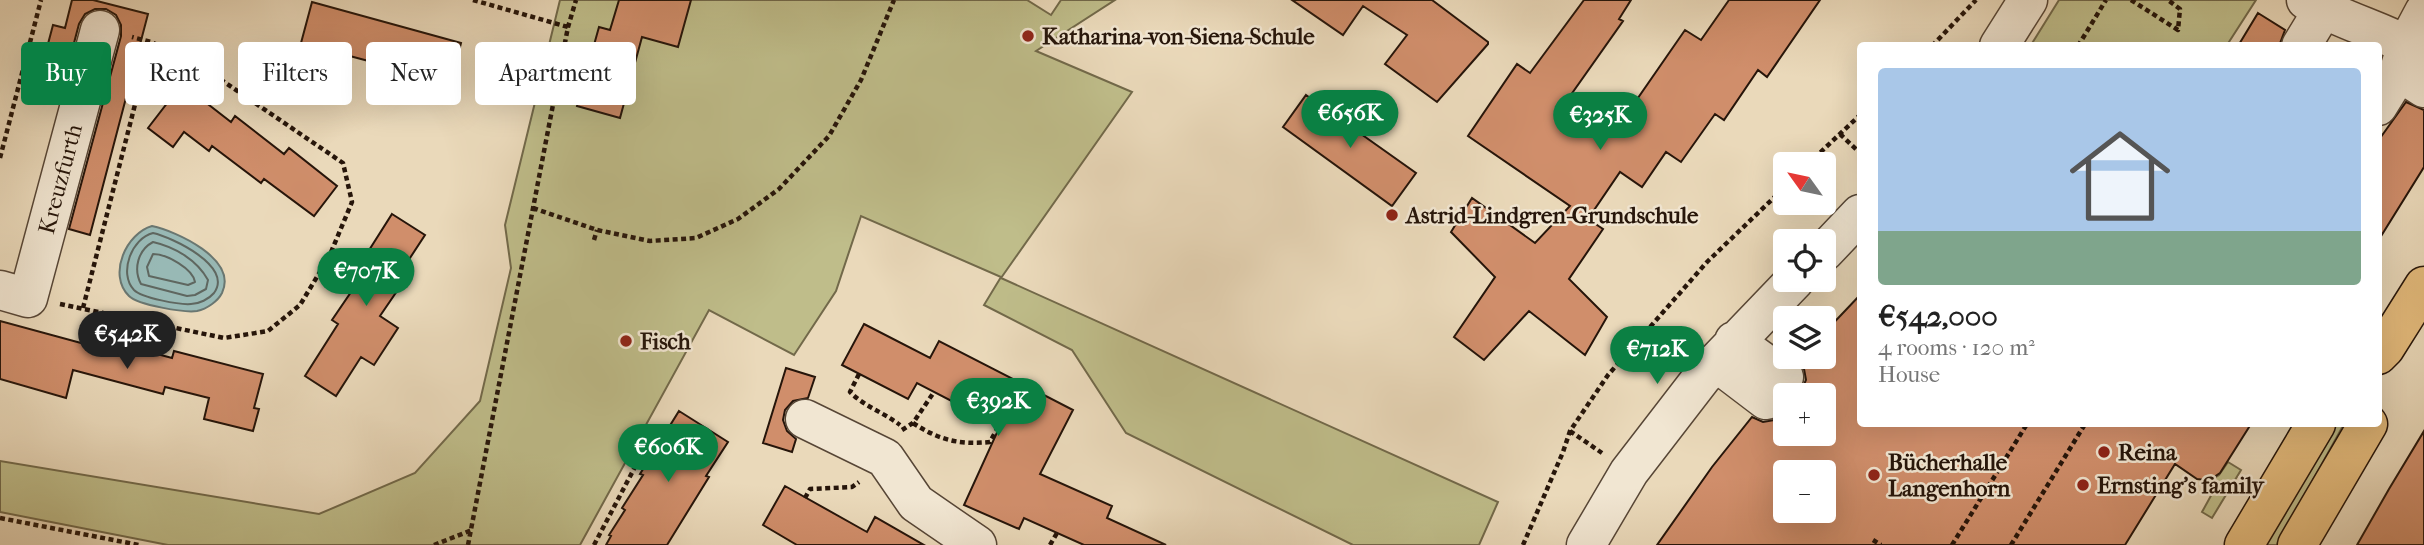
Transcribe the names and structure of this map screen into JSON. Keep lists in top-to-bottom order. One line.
{"streets":{"street":["Kreuzfurth"]},"places":["Katharina-von-Siena-Schule","Astrid-Lindgren-Grundschule","Fisch","Reina","Bücherhalle Langenhorn","Ernsting's family"],"north":"top left","page":{"chip":["Buy","Rent","Filters","New","Apartment"],"list":[{"name":"€542,000","note":"4 rooms · 120 m² · House"}],"price":["€656K","€325K","€707K","€542K","€712K","€392K","€606K"],"map_buttons":["+","−"]}}
